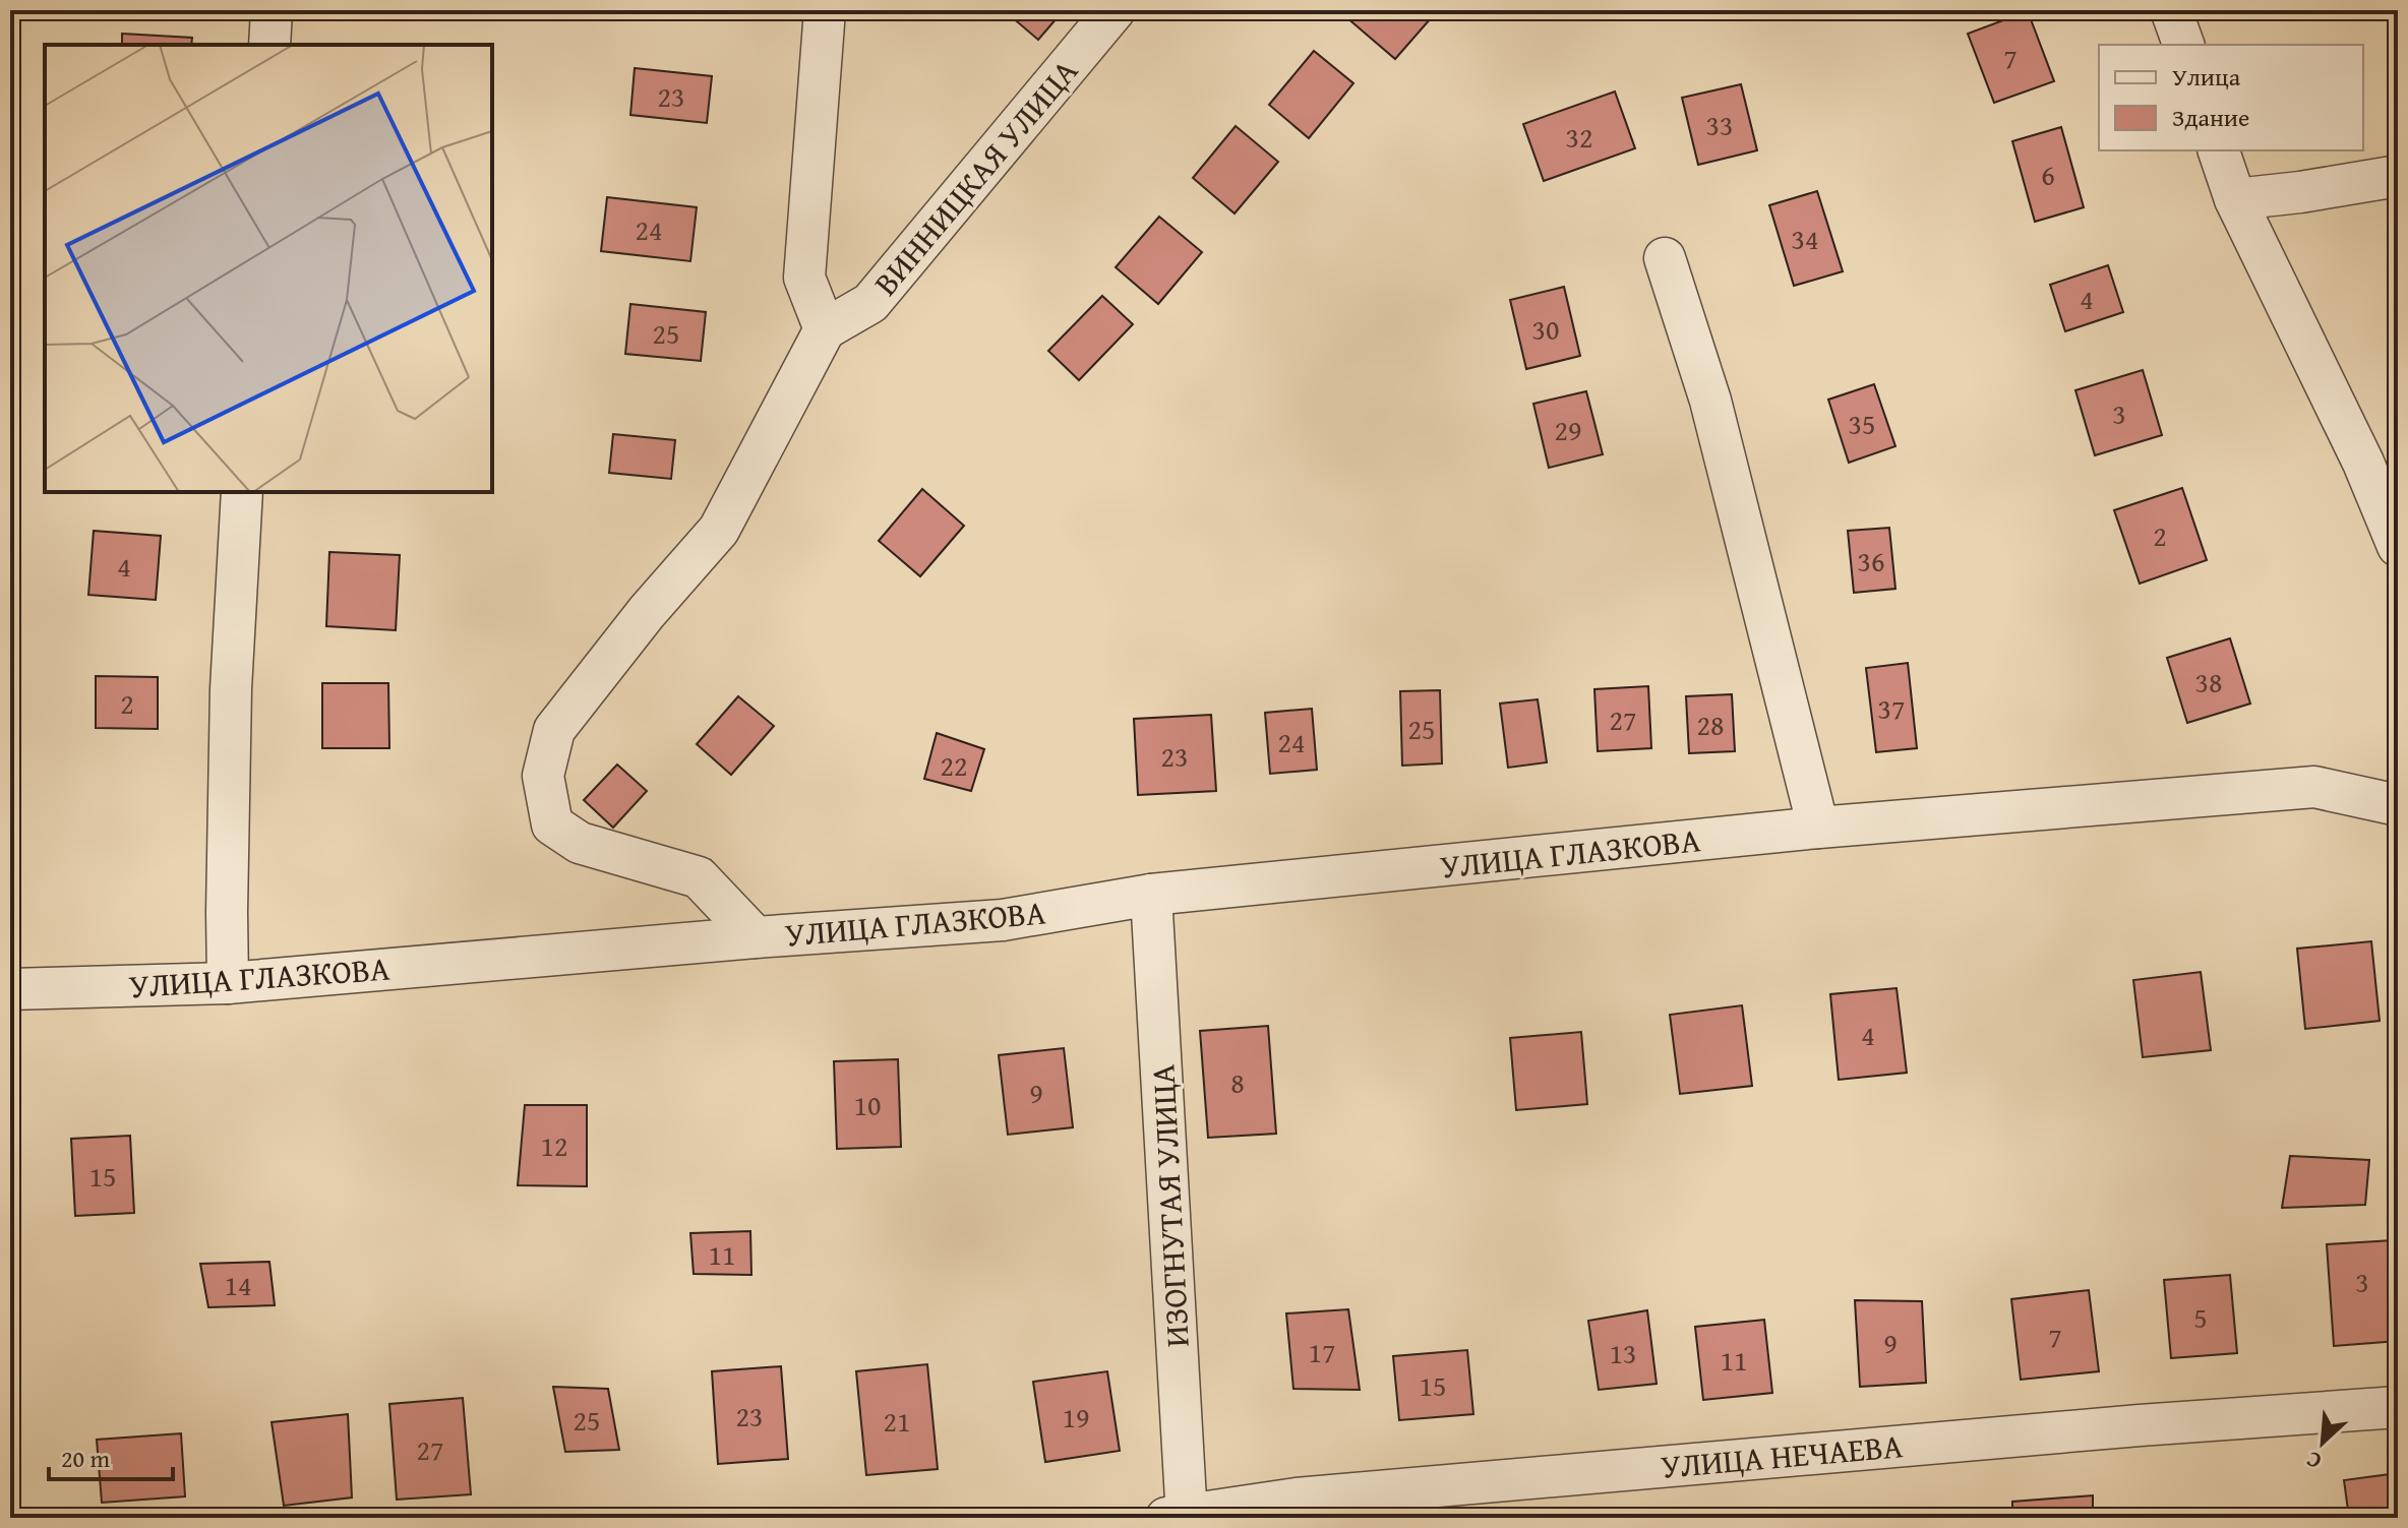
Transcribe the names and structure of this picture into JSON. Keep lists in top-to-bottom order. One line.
{"streets":{"street":["ВИННИЦКАЯ УЛИЦА","УЛИЦА ГЛАЗКОВА","ИЗОГНУТАЯ УЛИЦА","УЛИЦА НЕЧАЕВА"]},"crossings":[["УЛИЦА ГЛАЗКОВА","ИЗОГНУТАЯ УЛИЦА"],["ИЗОГНУТАЯ УЛИЦА","УЛИЦА НЕЧАЕВА"]],"house_numbers":["7","23","33","32","6","24","34","4","30","25","3","35","29","2","36","4","38","2","37","27","28","25","24","23","22","4","8","9","10","12","15","11","3","14","5","7","9","17","13","11","15","23","19","25","21","27"],"legend":["Улица","Здание"],"scale_bar":"20 m","north":"bottom left"}
